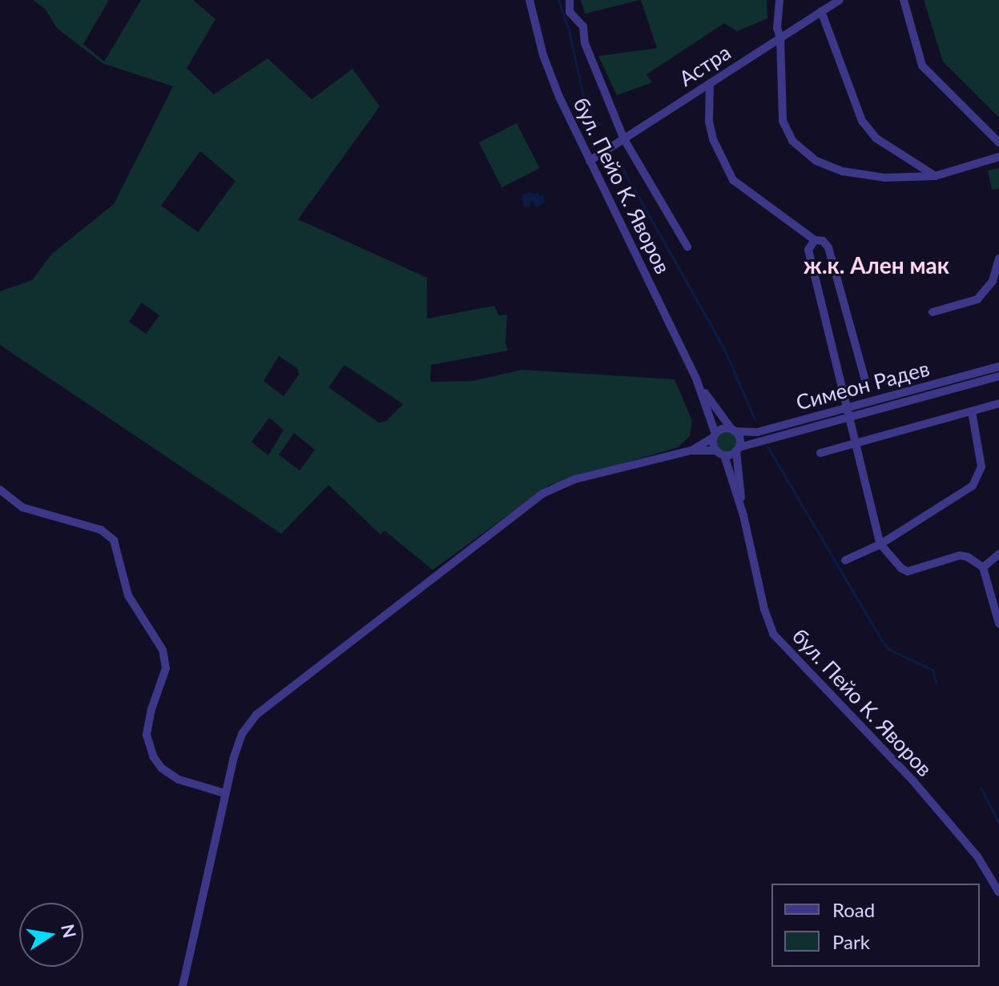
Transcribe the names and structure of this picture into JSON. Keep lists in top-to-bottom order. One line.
{"streets":{"street":["Астра","бул. Пейо К. Яворов","Симеон Радев"]},"crossings":[["Астра","бул. Пейо К. Яворов"],["бул. Пейо К. Яворов","Симеон Радев"]],"districts":["ж.к. Ален мак"],"legend":["Road","Park"],"north":"right"}
